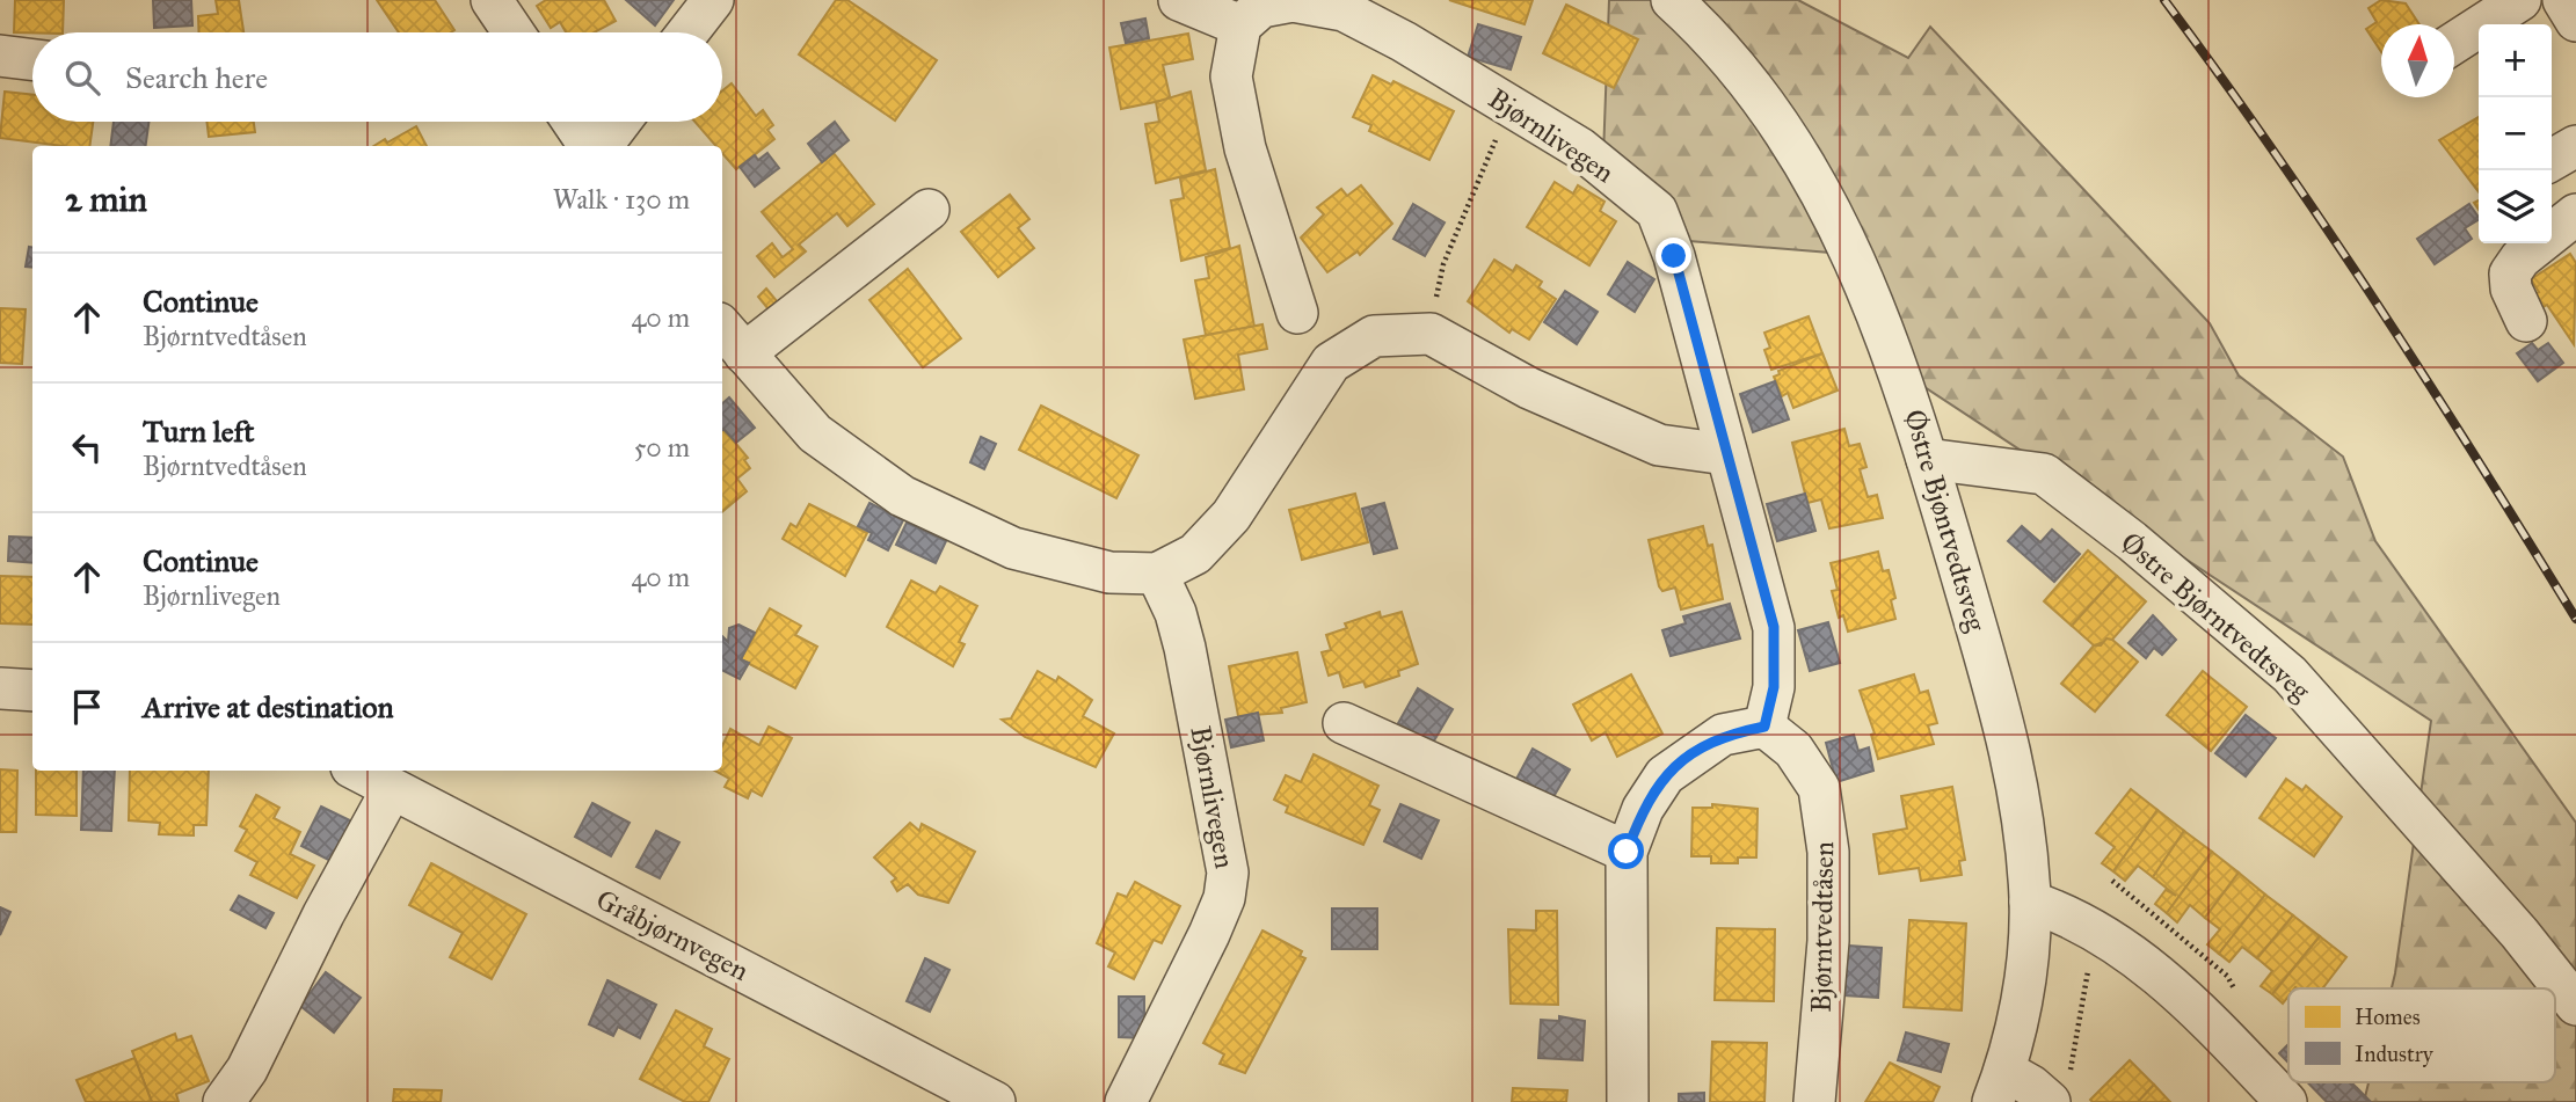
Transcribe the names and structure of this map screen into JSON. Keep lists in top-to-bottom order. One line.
{"streets":{"street":["Bjørnlivegen","Østre Bjøntvedtsveg","Østre Bjørntvedtsveg","Bjørntvedtåsen","Gråbjørnvegen"]},"crossings":[["Østre Bjøntvedtsveg","Østre Bjørntvedtsveg"]],"legend":["Homes","Industry"],"north":"top","page":{"map_buttons":["+","−"],"search":"Search here","heading":["2 min","Walk · 130 m"],"list":[["Continue","Bjørntvedtåsen","40 m"],["Turn left","Bjørntvedtåsen","50 m"],["Continue","Bjørnlivegen","40 m"],"Arrive at destination"]}}
